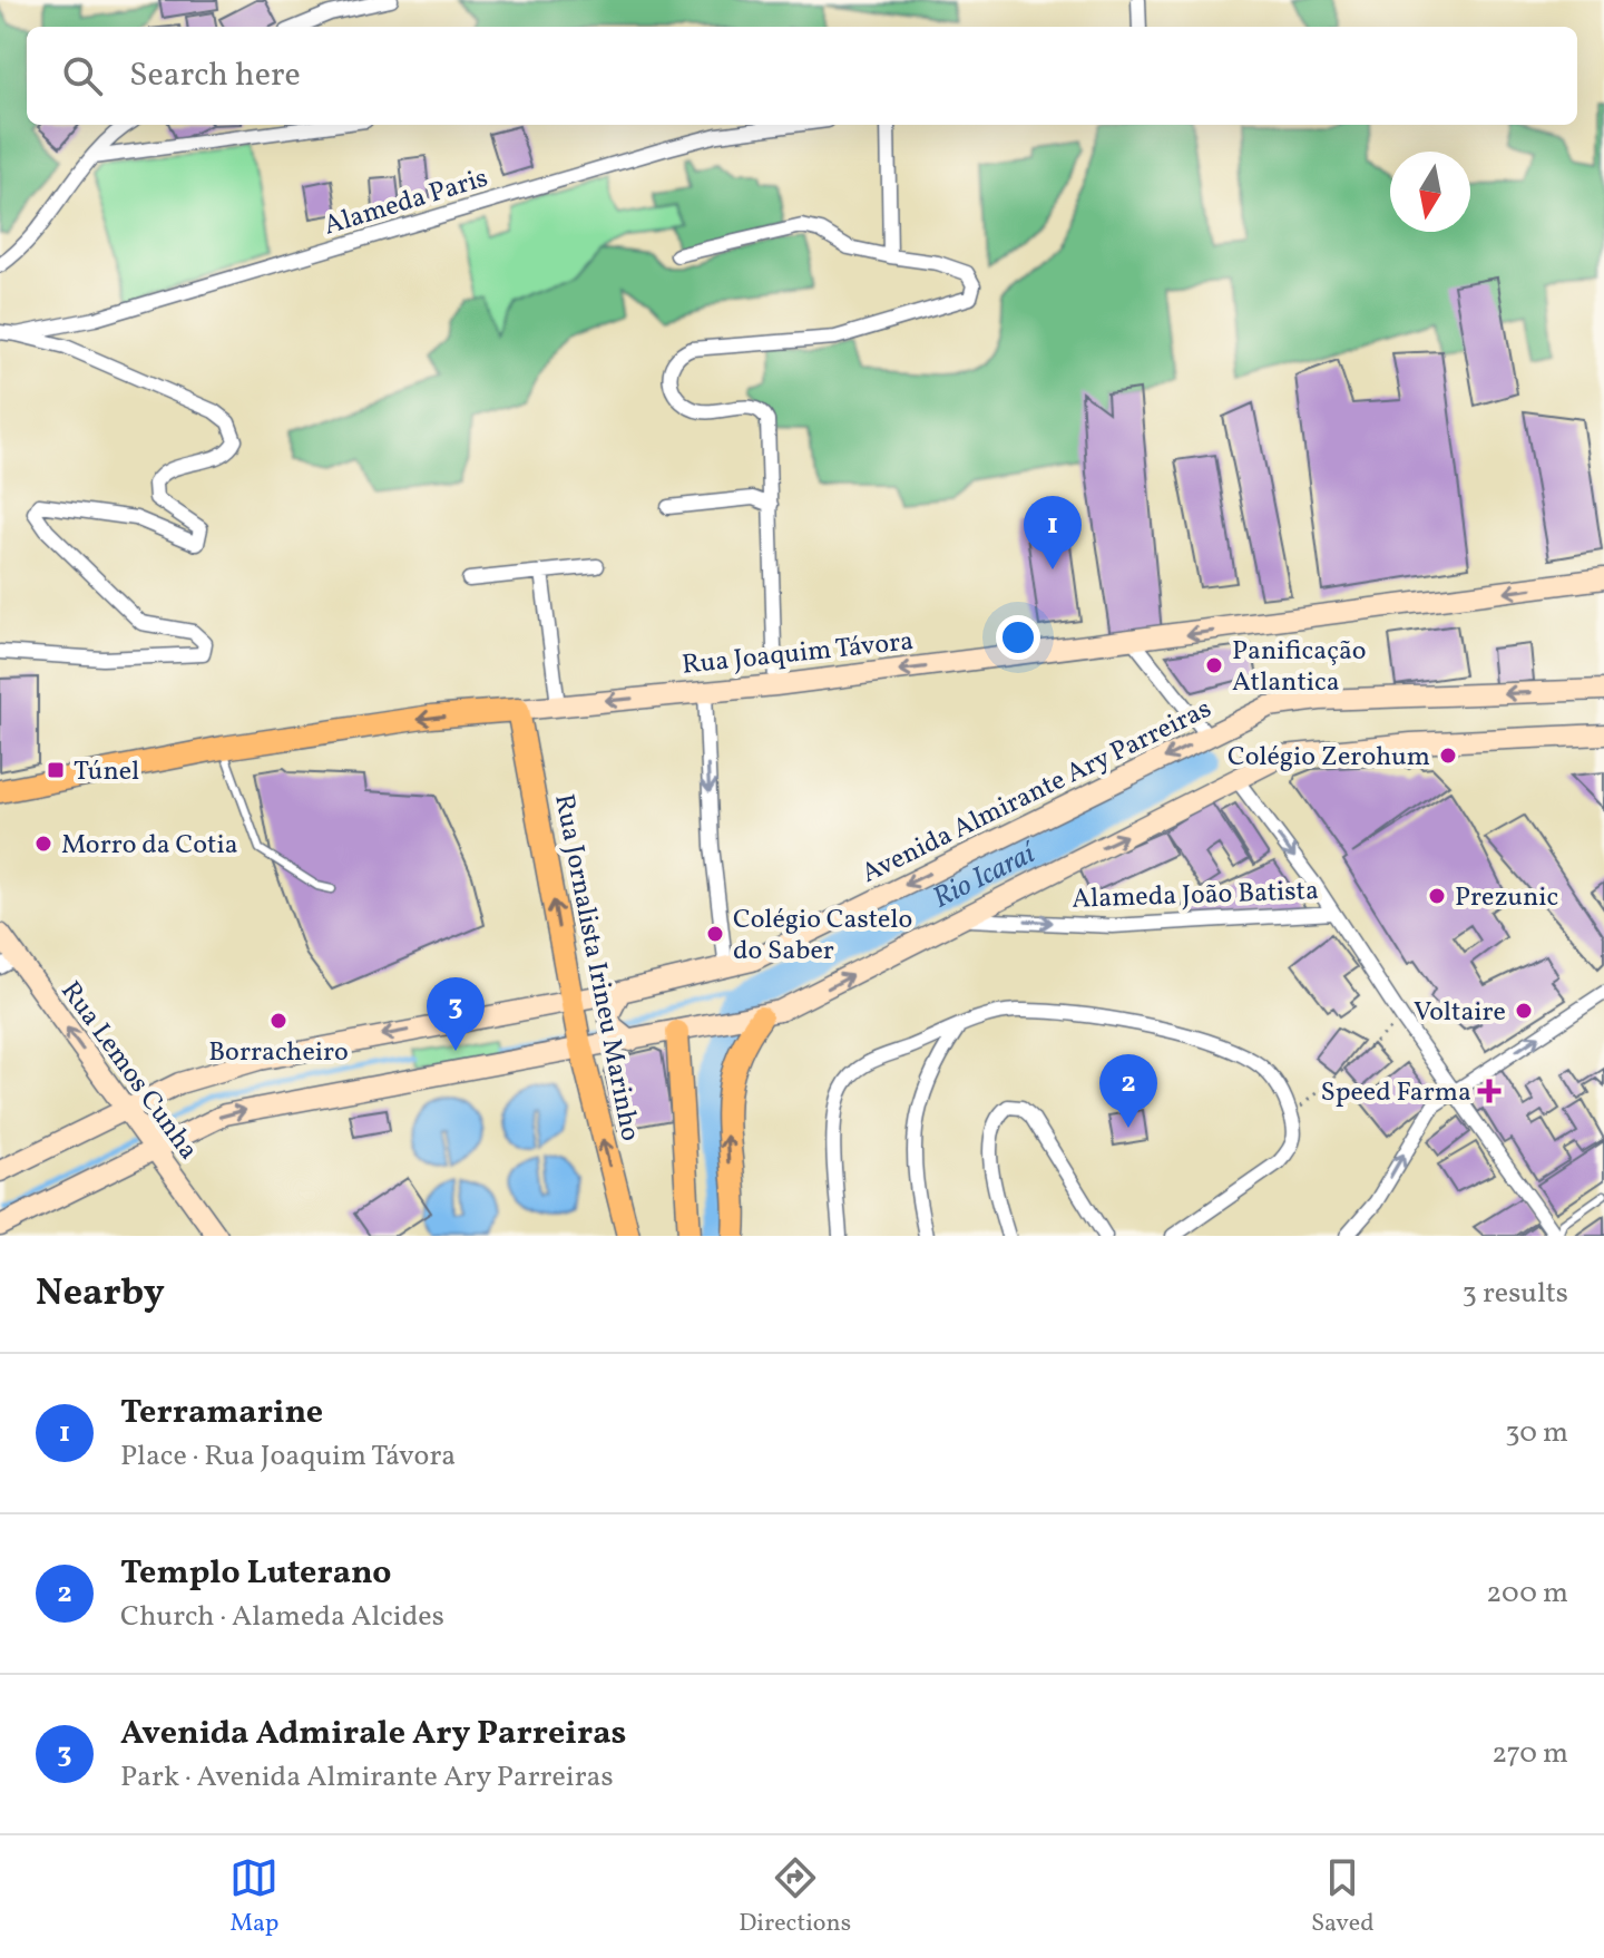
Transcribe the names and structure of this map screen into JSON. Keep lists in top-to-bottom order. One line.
{"streets":{"main road":["Rua Joaquim Távora","Avenida Almirante Ary Parreiras","Rua Jornalista Irineu Marinho","Rua Lemos Cunha"],"street":["Alameda Paris","Alameda João Batista"]},"crossings":[["Rua Joaquim Távora","Rua Jornalista Irineu Marinho"],["Avenida Almirante Ary Parreiras","Alameda João Batista"],["Avenida Almirante Ary Parreiras","Rua Jornalista Irineu Marinho"],["Avenida Almirante Ary Parreiras","Rua Lemos Cunha"]],"one_way":["Rua Joaquim Távora","Alameda João Batista","Rua Lemos Cunha"],"water":["Rio Icaraí"],"places":{"other":["Panificação Atlantica","Colégio Zerohum","Morro da Cotia","Prezunic","Colégio Castelo do Saber","Voltaire","Borracheiro"],"transit":["Túnel"],"health":["Speed Farma"]},"north":"bottom","page":{"search":"Search here","pins":["1","3","2"],"heading":["Nearby","3 results"],"list":[{"mark":"1","name":"Terramarine","note":"Place · Rua Joaquim Távora","value":"30 m"},{"mark":"2","name":"Templo Luterano","note":"Church · Alameda Alcides","value":"200 m"},{"mark":"3","name":"Avenida Admirale Ary Parreiras","note":"Park · Avenida Almirante Ary Parreiras","value":"270 m"}],"nav":["Map","Directions","Saved"]}}
